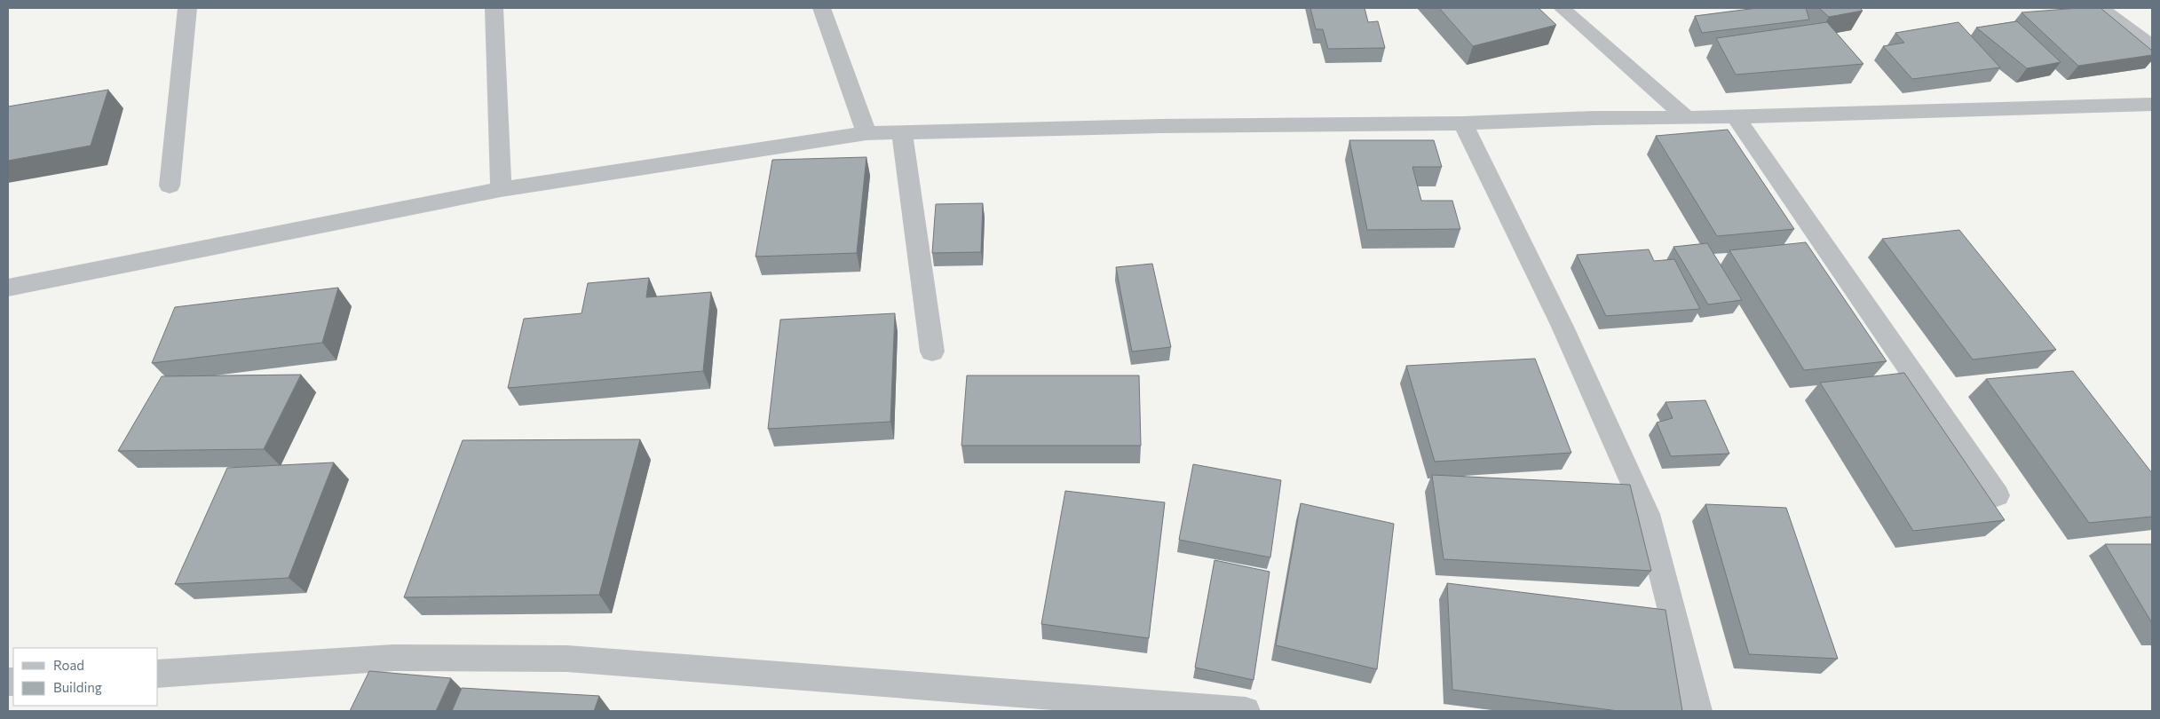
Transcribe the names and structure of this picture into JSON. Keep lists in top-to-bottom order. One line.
{"legend":["Road","Building"]}
